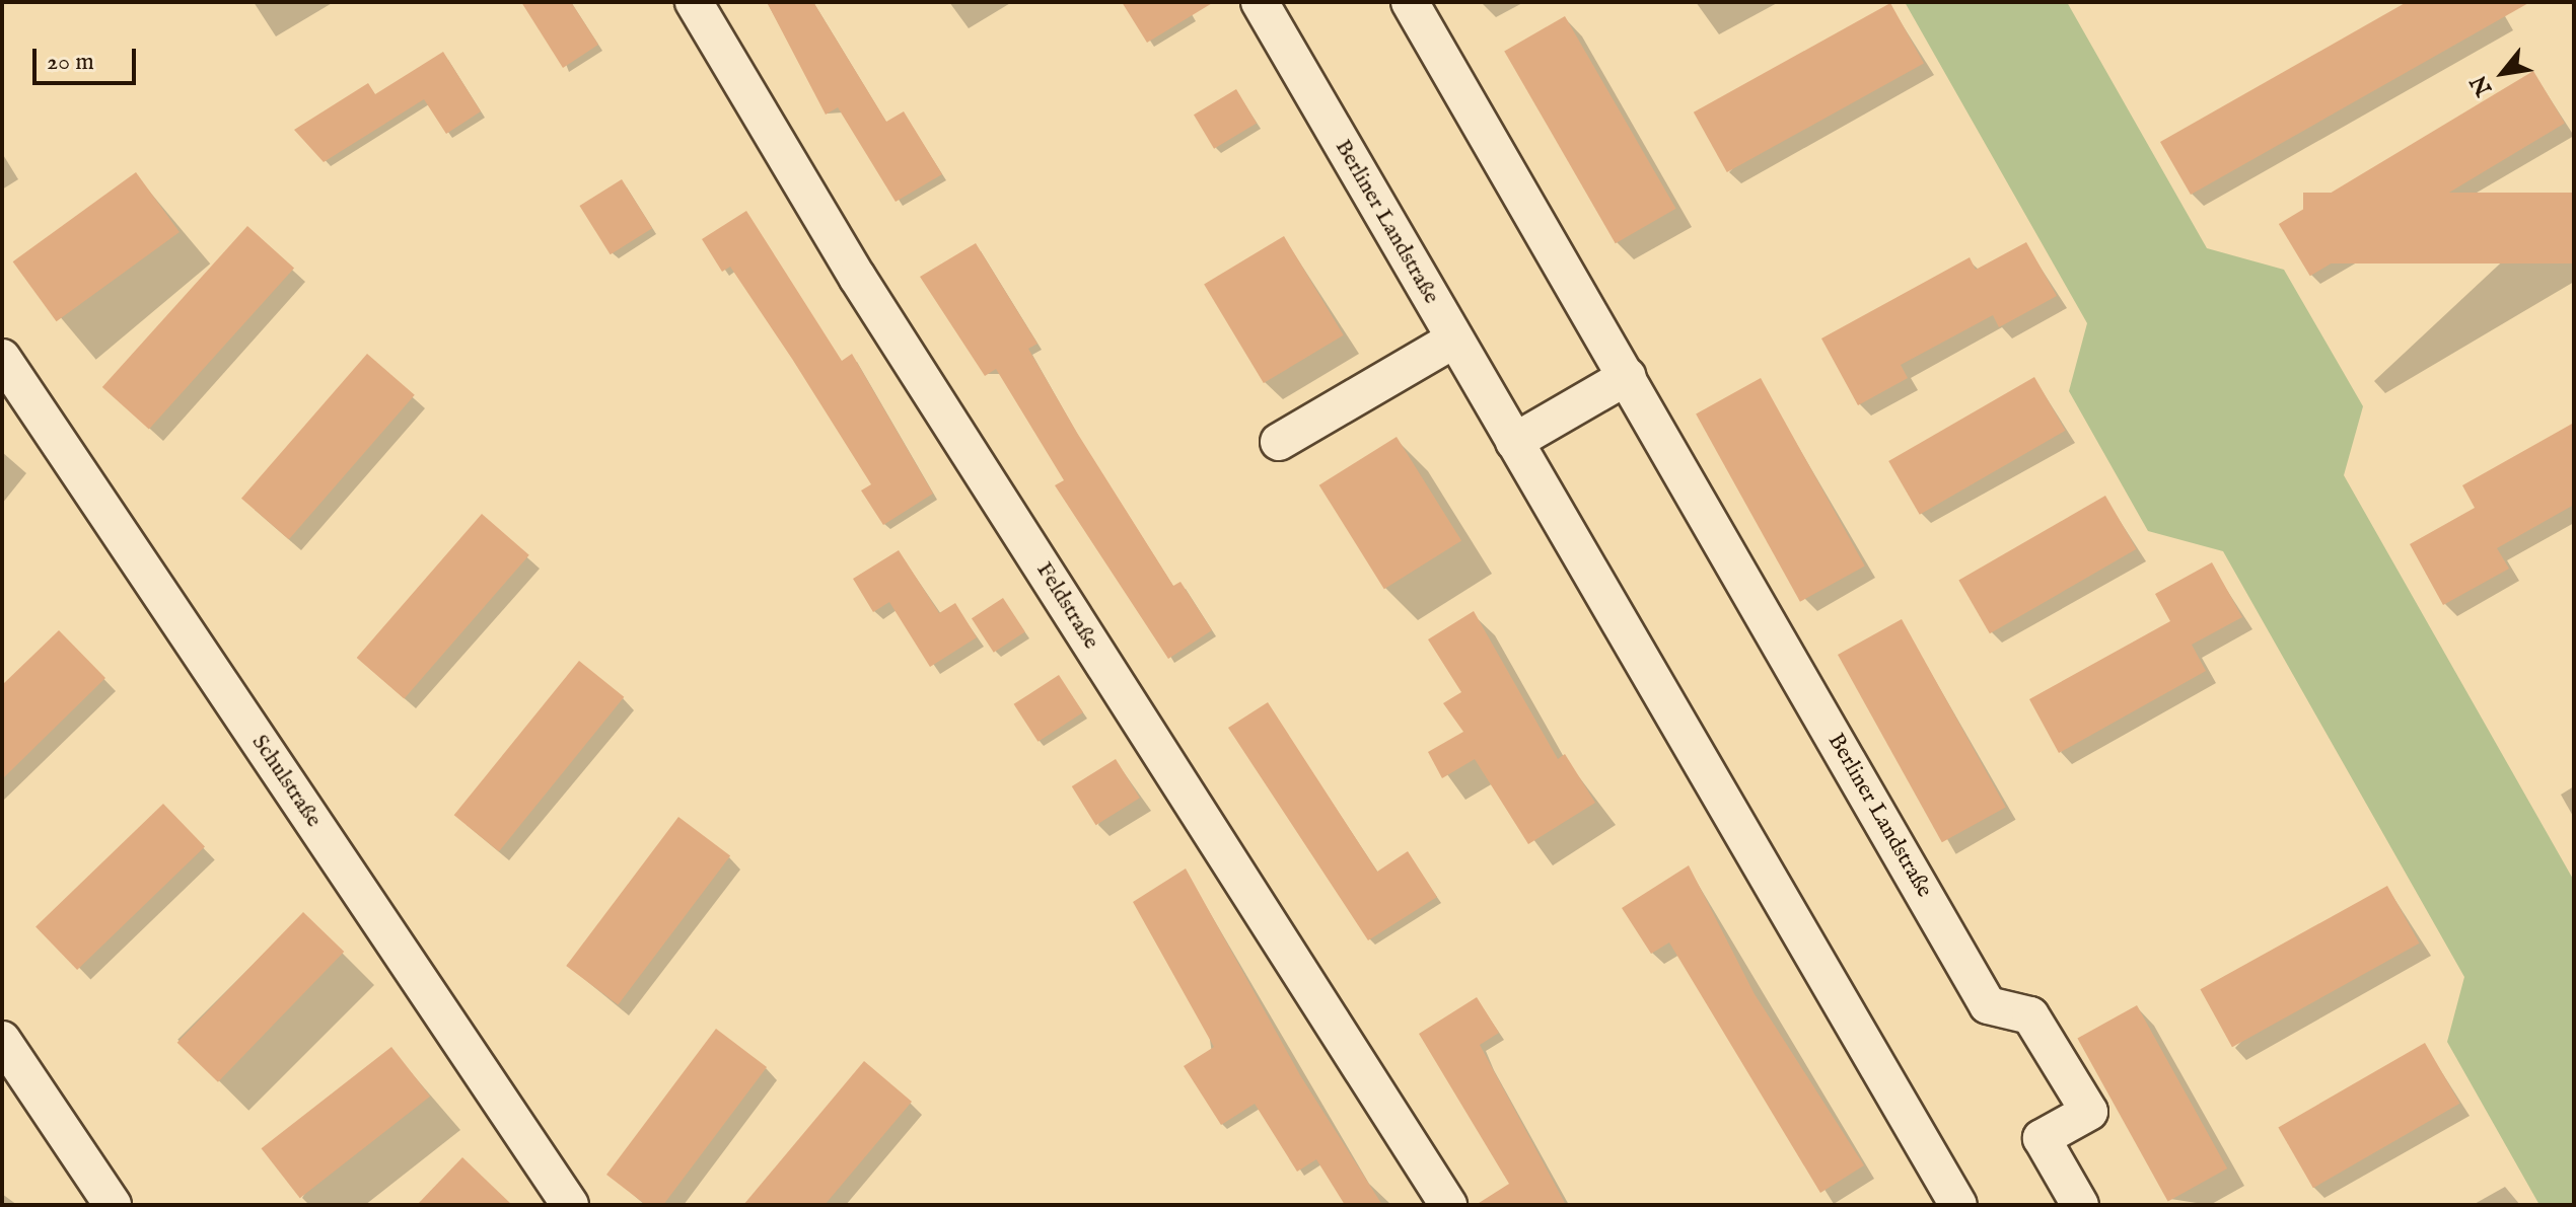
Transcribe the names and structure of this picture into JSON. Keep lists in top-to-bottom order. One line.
{"streets":{"street":["Berliner Landstraße","Feldstraße","Schulstraße"]},"scale_bar":"20 m","north":"bottom left"}
